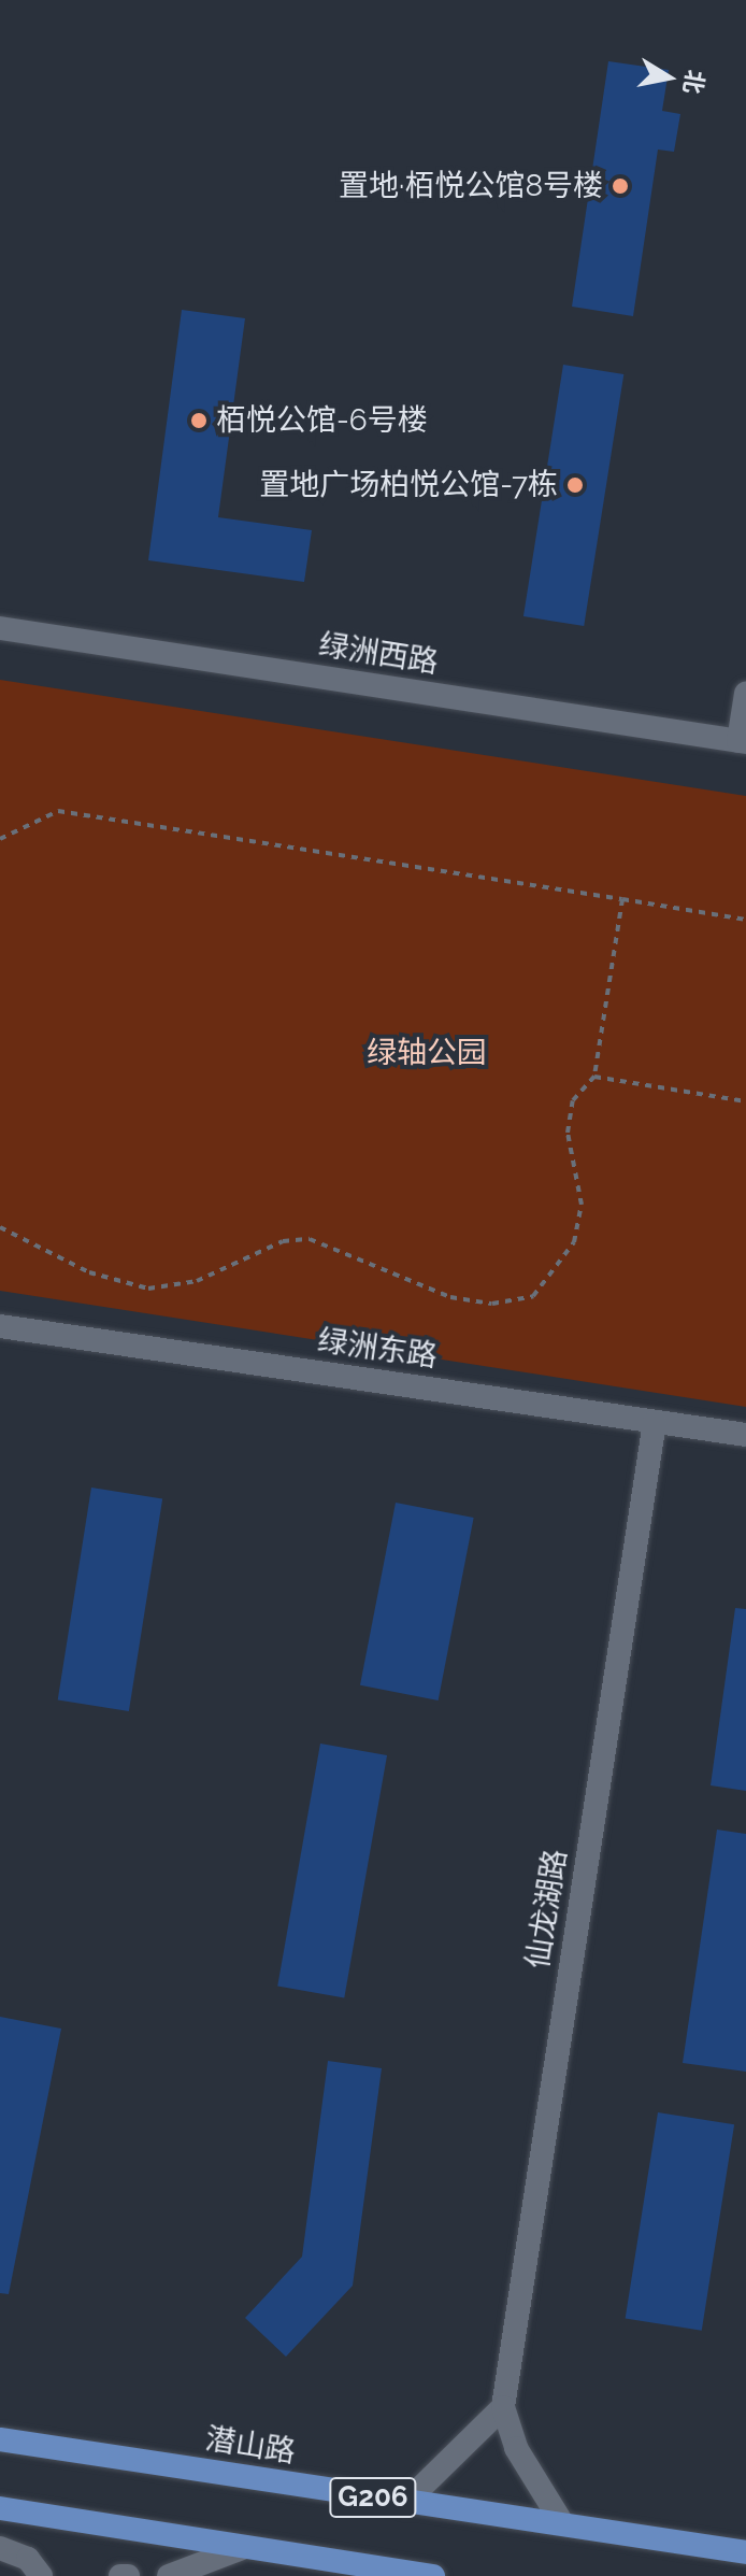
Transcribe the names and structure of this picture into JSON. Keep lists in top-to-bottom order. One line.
{"streets":{"main road":["潜山路","G206"],"street":["绿洲西路","绿洲东路","仙龙湖路"]},"crossings":[["绿洲东路","仙龙湖路"]],"parks":["绿轴公园"],"places":["置地·栢悦公馆8号楼","栢悦公馆-6号楼","置地广场柏悦公馆-7栋"],"north":"right"}
